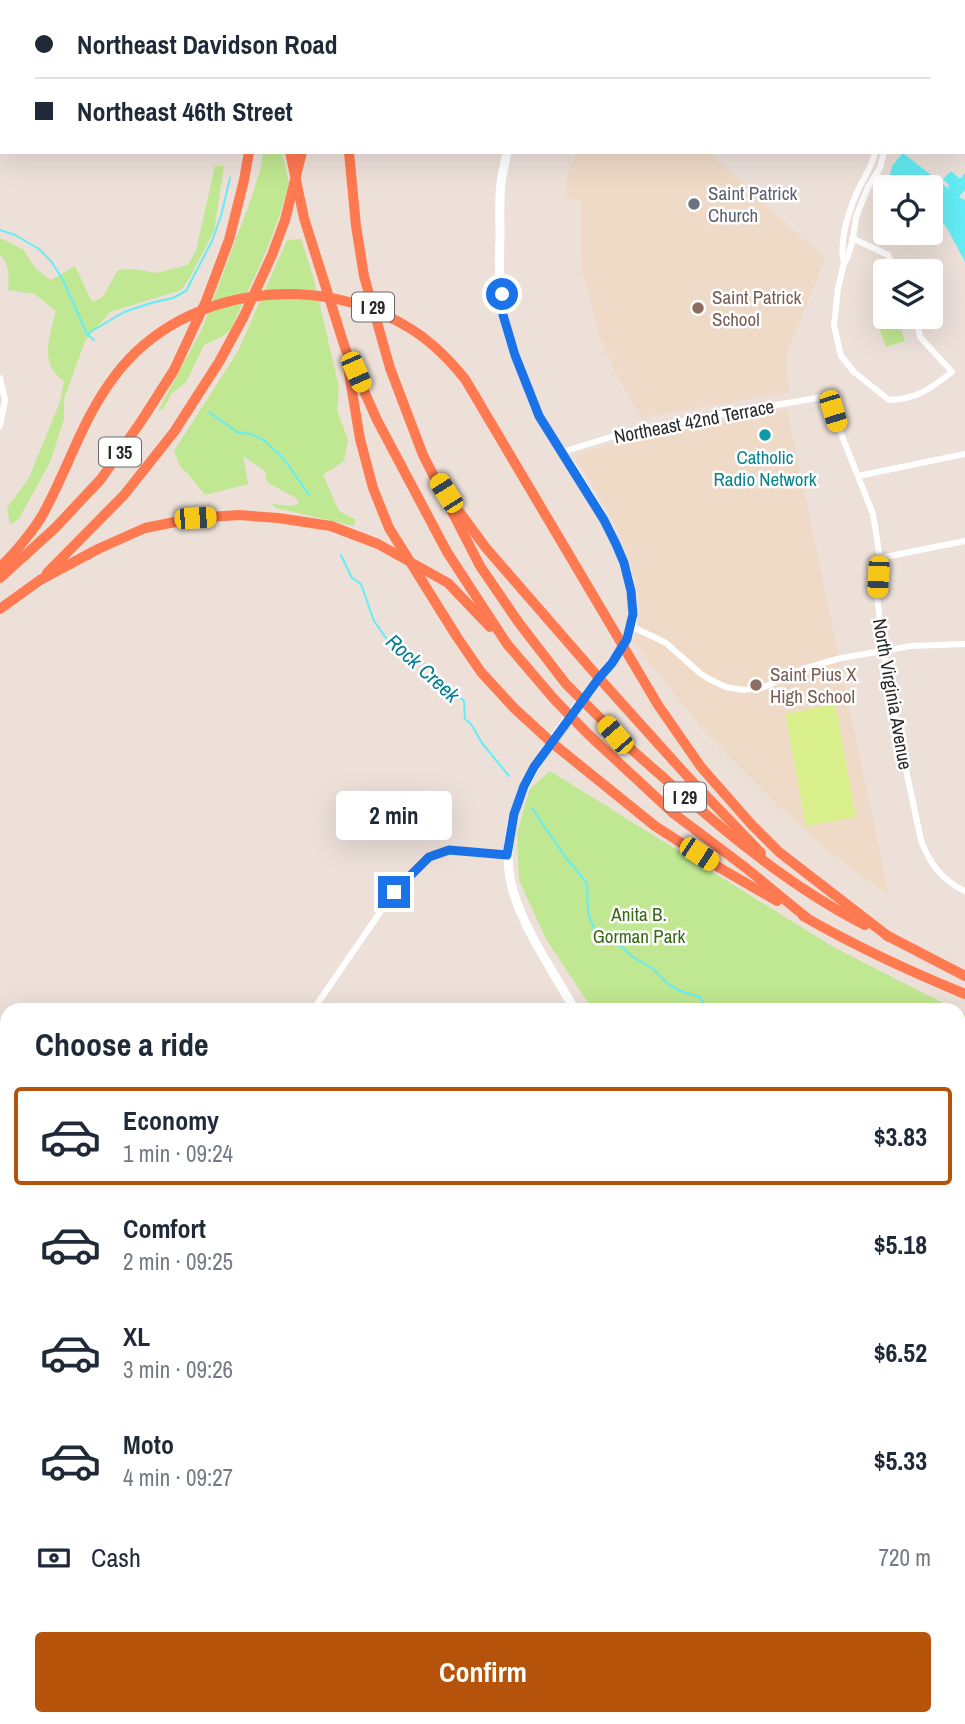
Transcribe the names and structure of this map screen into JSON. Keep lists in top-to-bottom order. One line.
{"streets":{"highway":["I 29","I 35"],"street":["Northeast 42nd Terrace","North Virginia Avenue"]},"crossings":[["Northeast 42nd Terrace","North Virginia Avenue"]],"water":["Rock Creek"],"parks":["Anita B. Gorman Park"],"places":["Saint Patrick Church","Saint Patrick School","Catholic Radio Network","Saint Pius X High School"],"page":{"banner":["Northeast Davidson Road","Northeast 46th Street"],"bubble":"2 min","heading":"Choose a ride","list":[{"name":"Economy","note":"1 min · 09:24","value":"$3.83"},{"name":"Comfort","note":"2 min · 09:25","value":"$5.18"},{"name":"XL","note":"3 min · 09:26","value":"$6.52"},{"name":"Moto","note":"4 min · 09:27","value":"$5.33"}],"pay":["Cash","720 m"],"buttons":"Confirm"}}
